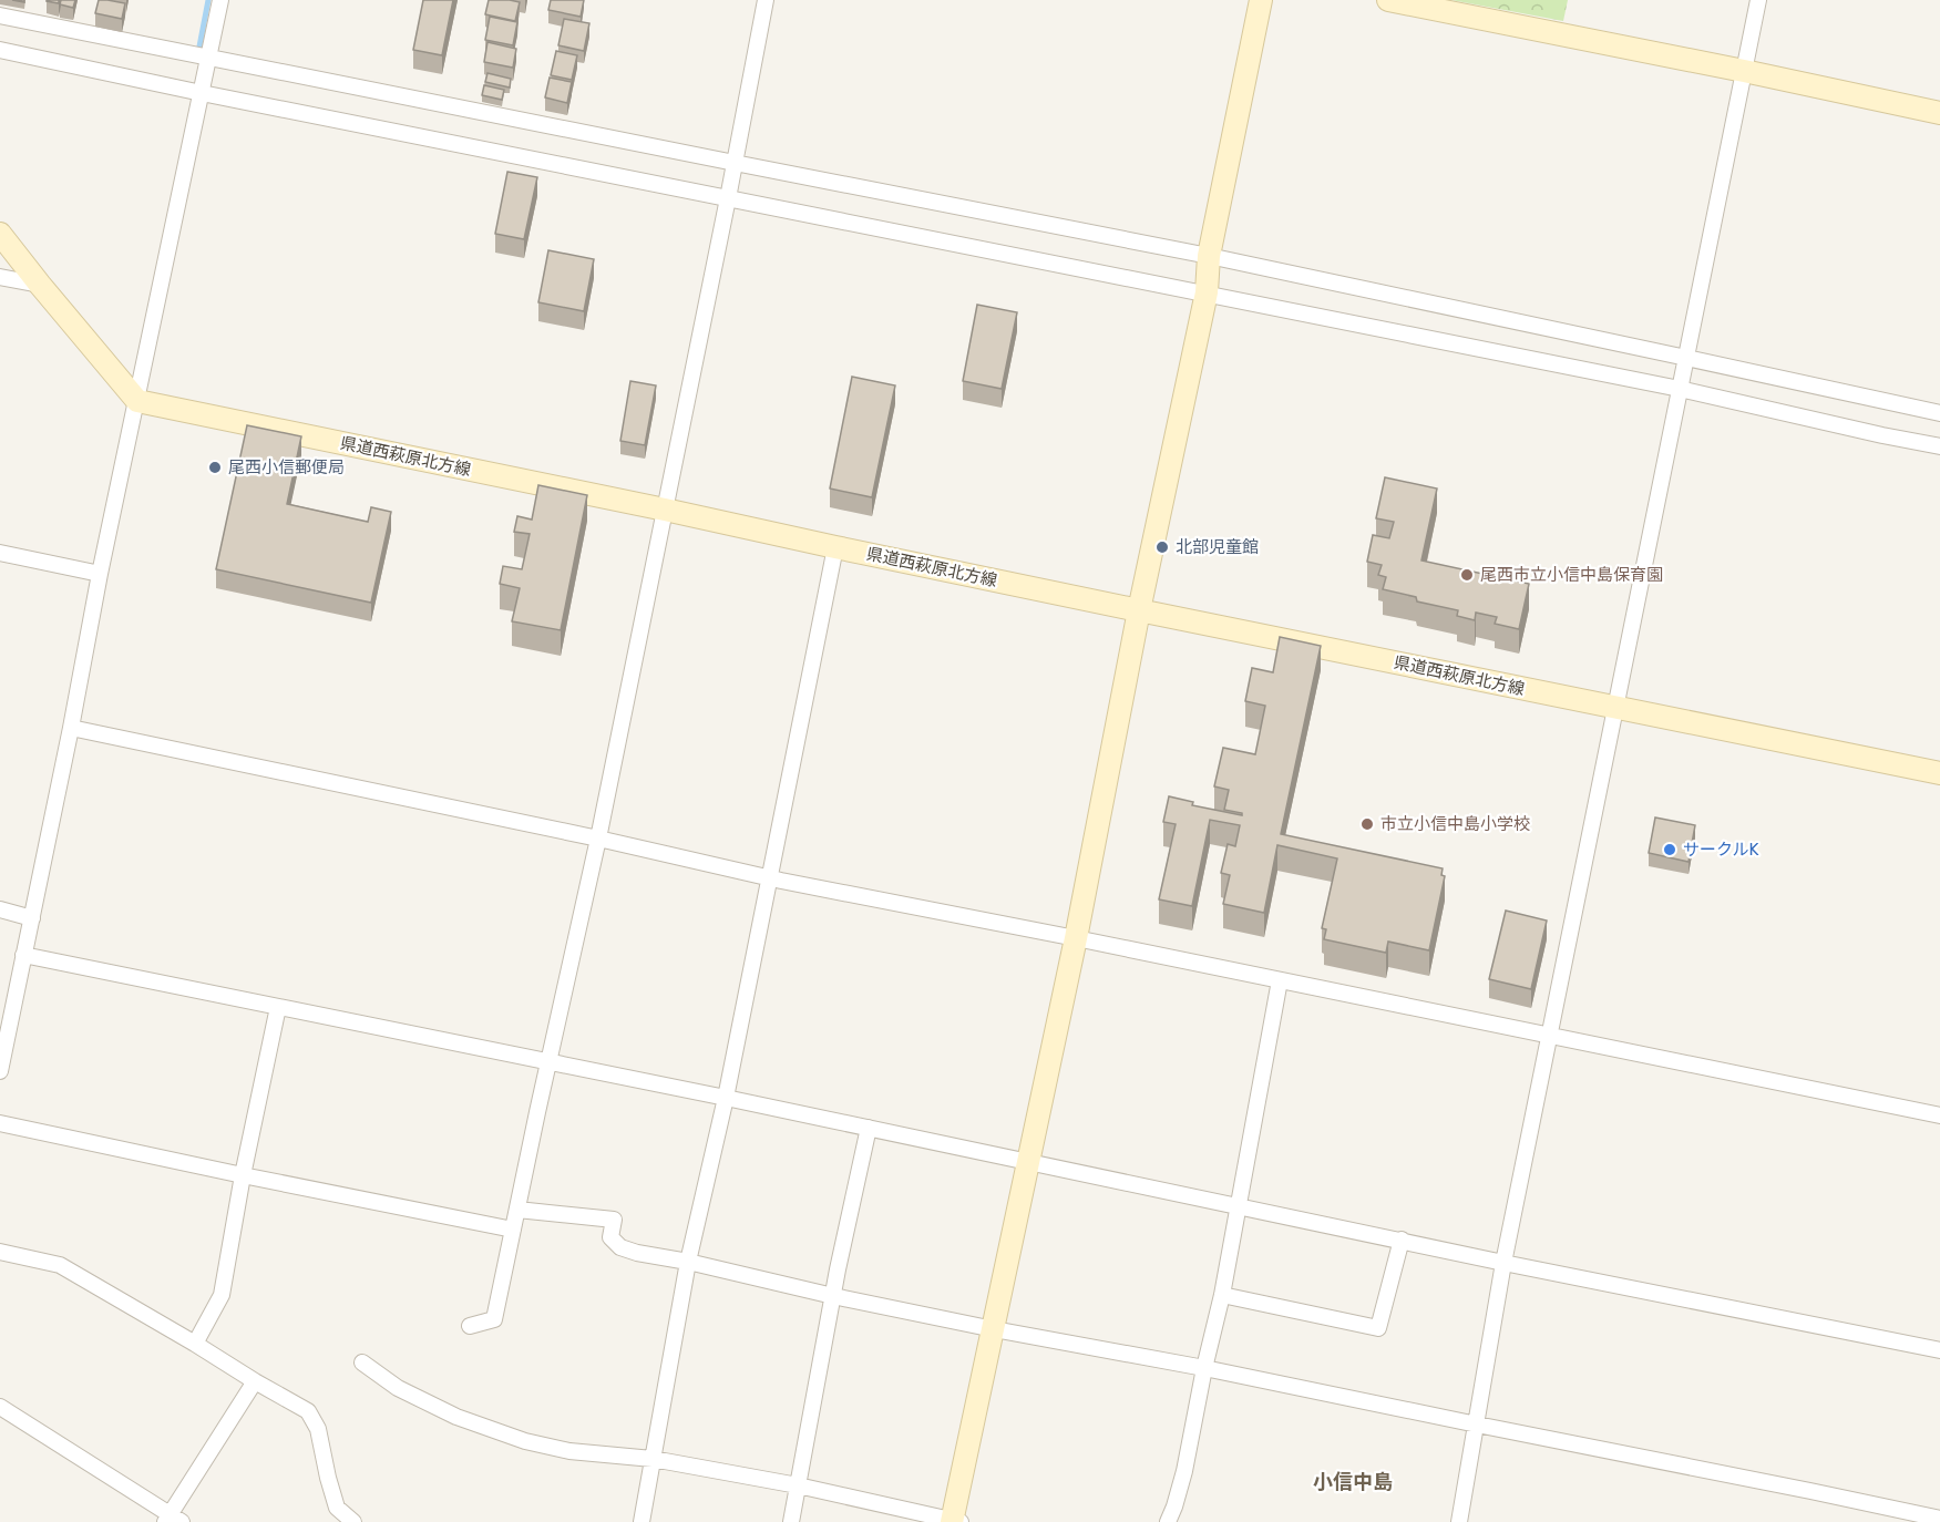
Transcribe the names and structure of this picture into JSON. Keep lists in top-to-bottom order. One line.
{"streets":{"street":["県道西萩原北方線"]},"districts":["小信中島"],"places":["尾西小信郵便局","北部児童館","尾西市立小信中島保育園","市立小信中島小学校","サークルK"]}
